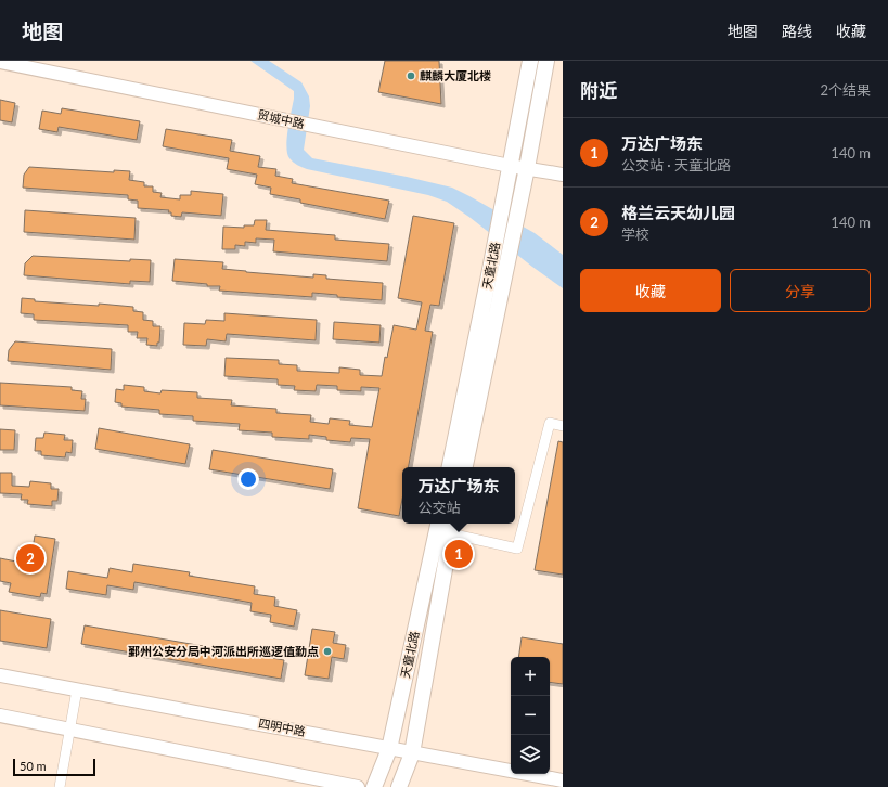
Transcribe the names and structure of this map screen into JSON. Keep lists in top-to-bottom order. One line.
{"streets":{"main road":["贸城中路","天童北路","四明中路"]},"crossings":[["贸城中路","天童北路"],["天童北路","四明中路"]],"places":["麒麟大厦北楼","鄞州公安分局中河派出所巡逻值勤点"],"scale_bar":"50 m","page":{"header":"地图","nav":["地图","路线","收藏"],"heading":["附近","2个结果"],"list":[{"mark":"1","name":"万达广场东","note":"公交站 · 天童北路","value":"140 m"},{"mark":"2","name":"格兰云天幼儿园","note":"学校","value":"140 m"}],"buttons":["收藏","分享"],"popup":["万达广场东","公交站"],"pins":["1","2"],"map_buttons":["+","−"],"scale":"50 m"}}
